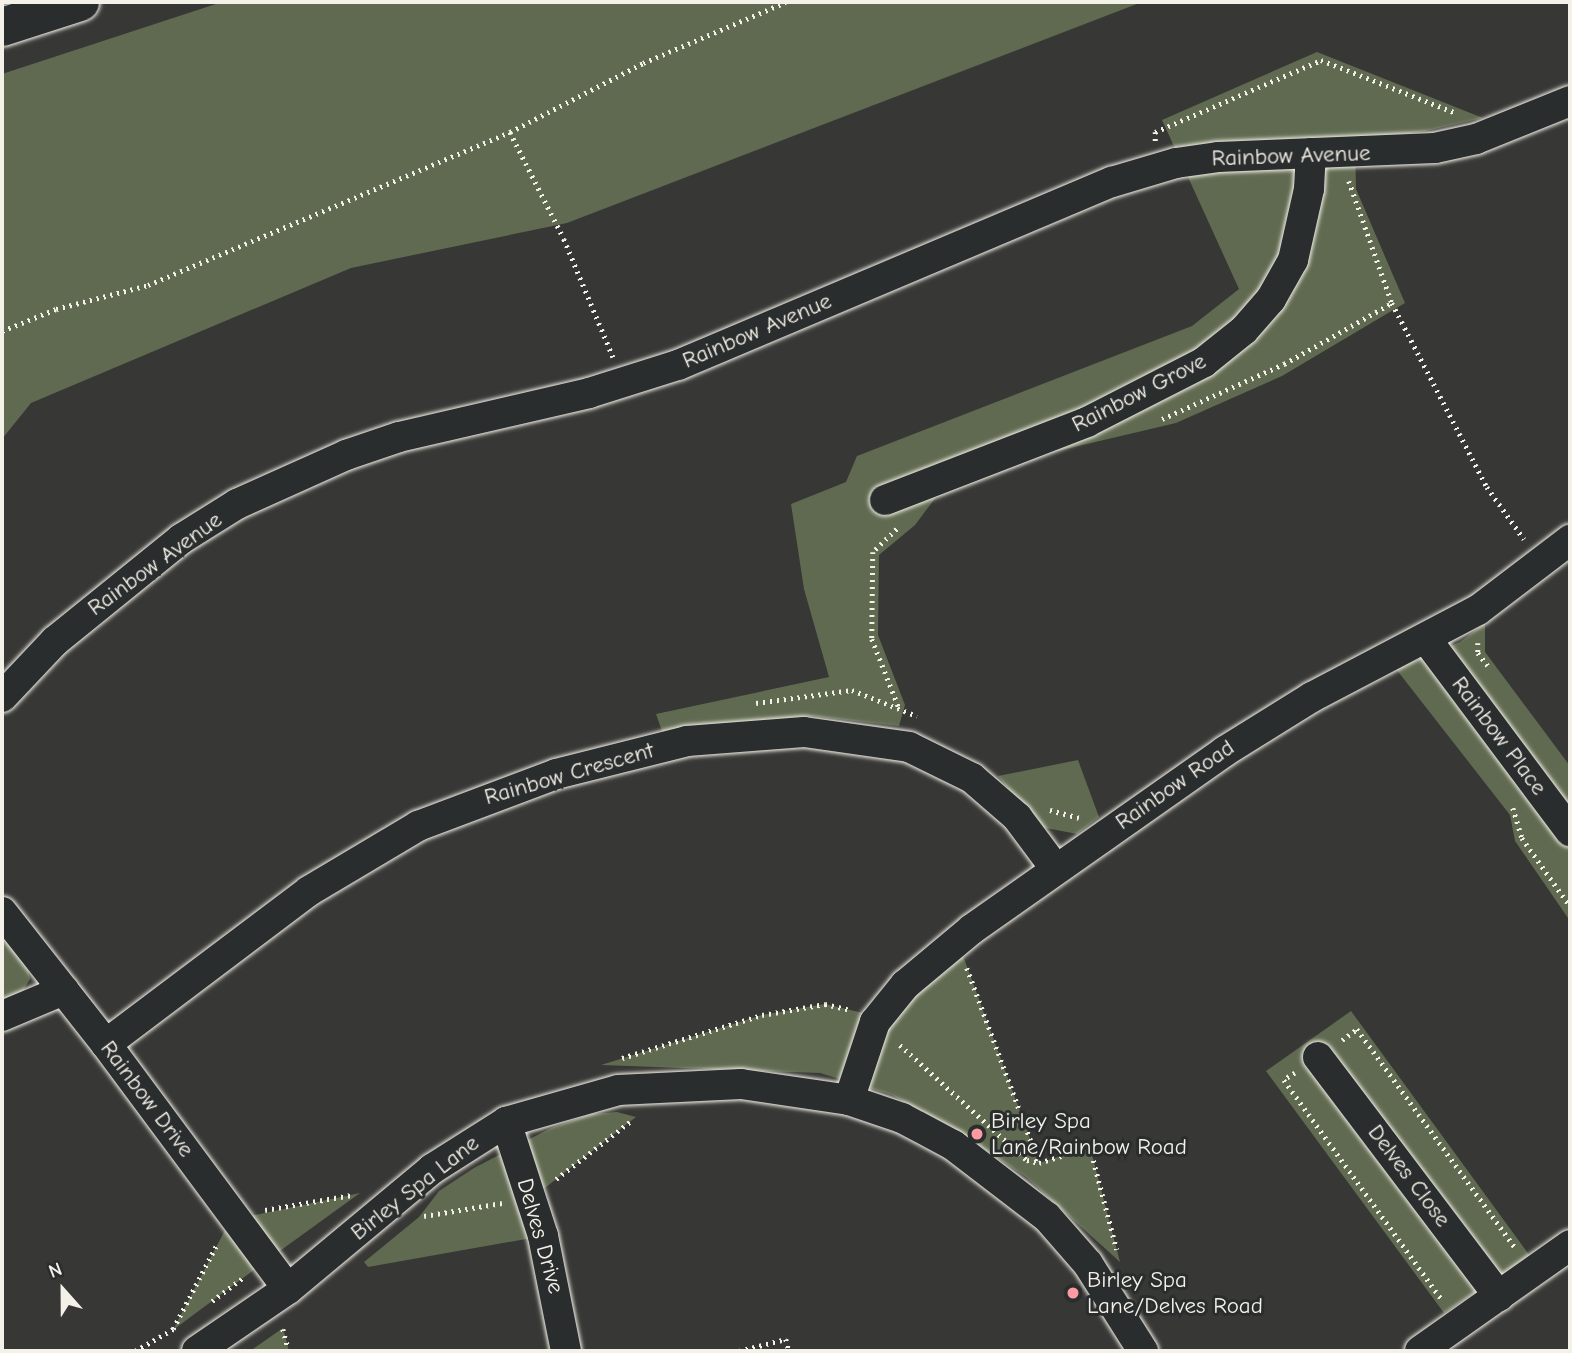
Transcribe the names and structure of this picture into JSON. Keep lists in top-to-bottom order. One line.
{"streets":{"street":["Rainbow Avenue","Rainbow Grove","Rainbow Place","Rainbow Crescent","Rainbow Road","Rainbow Drive","Delves Close","Birley Spa Lane","Delves Drive"]},"crossings":[["Rainbow Avenue","Rainbow Grove"],["Rainbow Place","Rainbow Road"],["Rainbow Crescent","Rainbow Road"],["Rainbow Crescent","Rainbow Drive"],["Rainbow Road","Birley Spa Lane"],["Rainbow Drive","Birley Spa Lane"],["Birley Spa Lane","Delves Drive"]],"places":["Birley Spa Lane/Rainbow Road","Birley Spa Lane/Delves Road"],"north":"top"}
